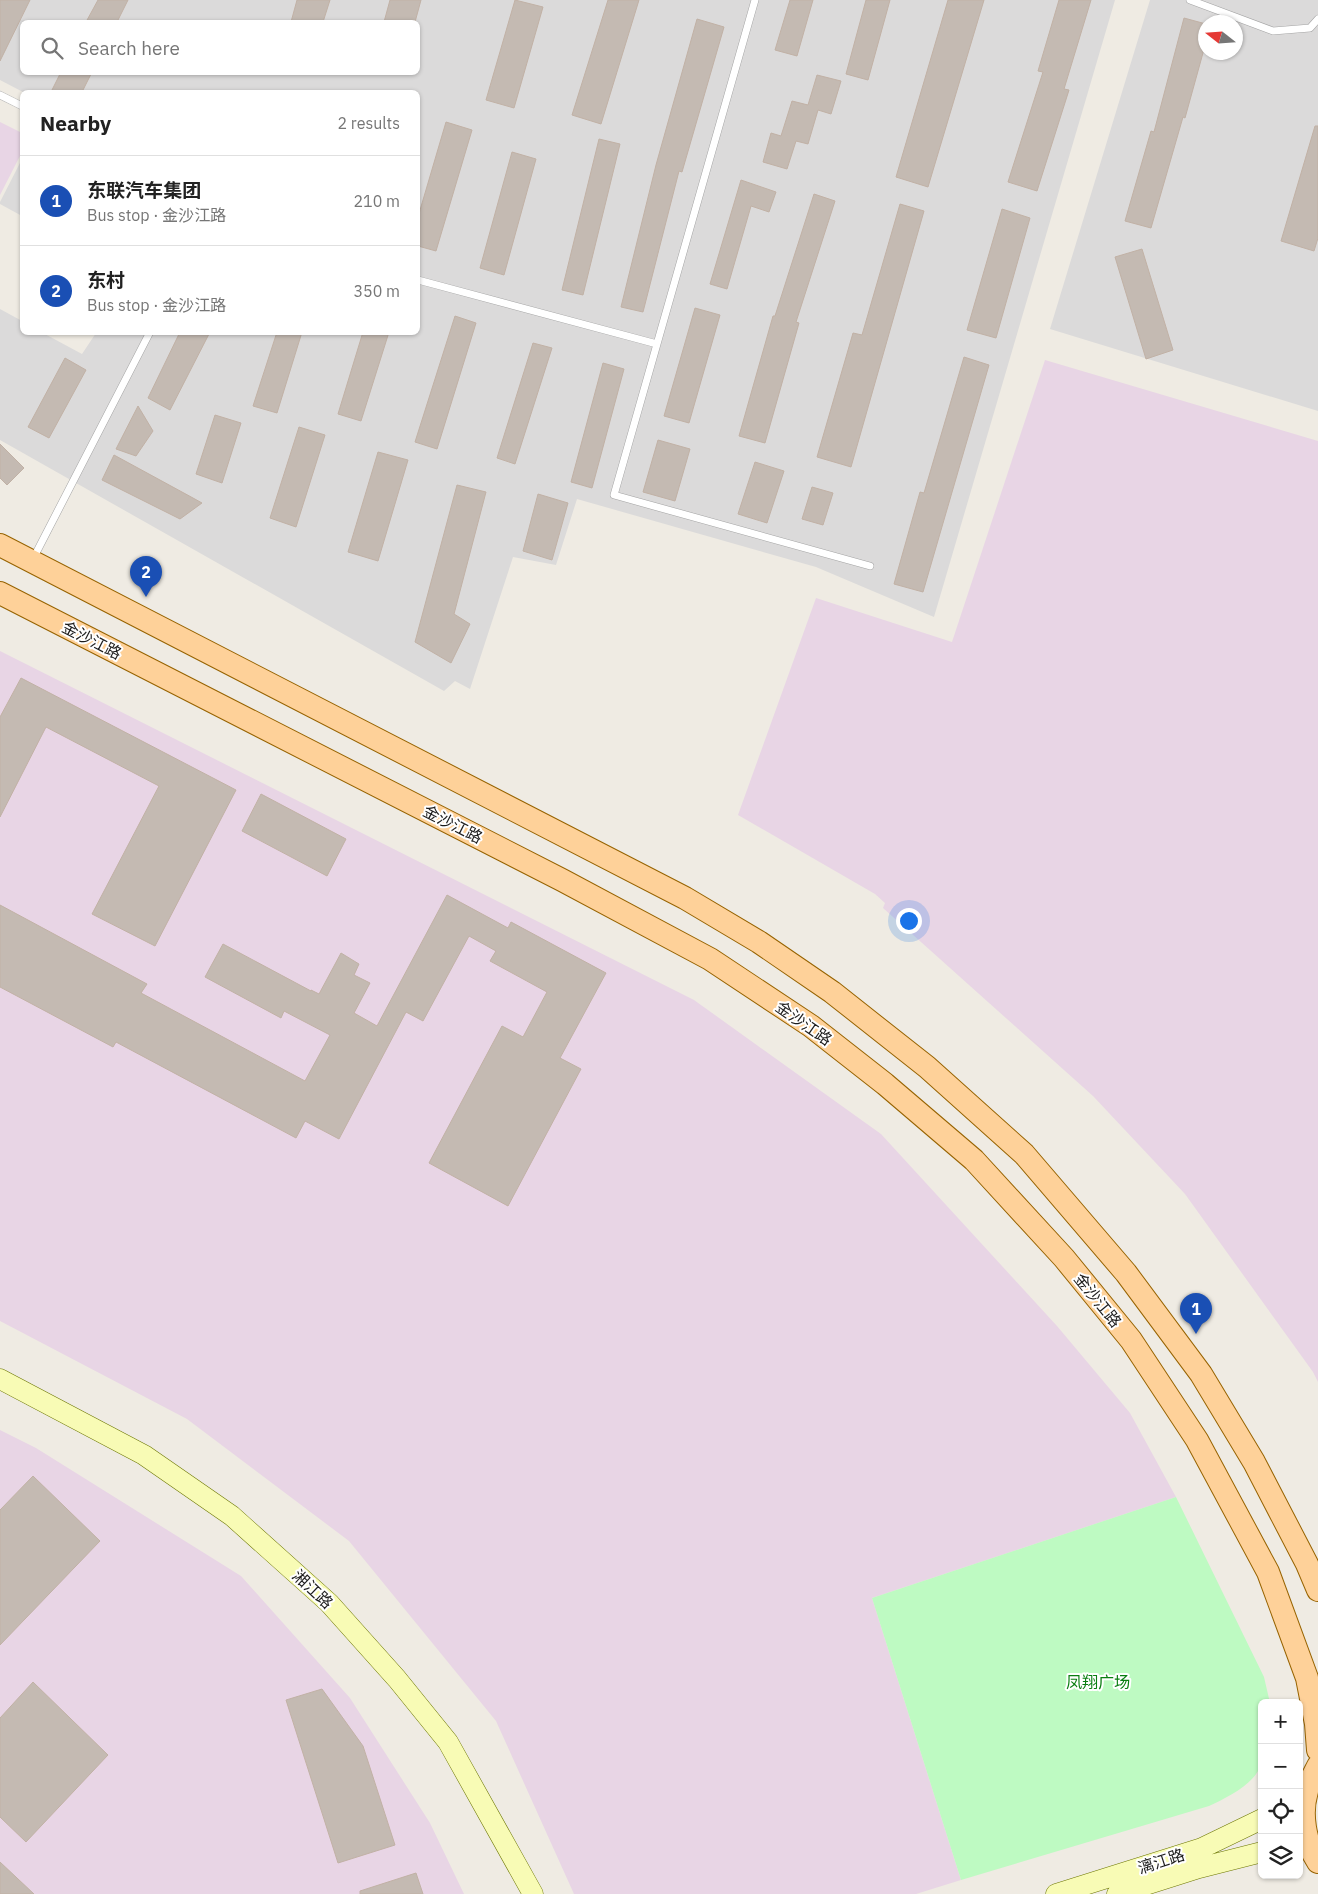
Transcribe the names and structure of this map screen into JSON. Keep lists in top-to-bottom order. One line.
{"streets":{"main road":["金沙江路"],"street":["湘江路","漓江路"]},"parks":["凤翔广场"],"north":"left","page":{"search":"Search here","heading":["Nearby","2 results"],"list":[{"mark":"1","name":"东联汽车集团","note":"Bus stop · 金沙江路","value":"210 m"},{"mark":"2","name":"东村","note":"Bus stop · 金沙江路","value":"350 m"}],"pins":["2","1"],"map_buttons":["+","−"]}}
